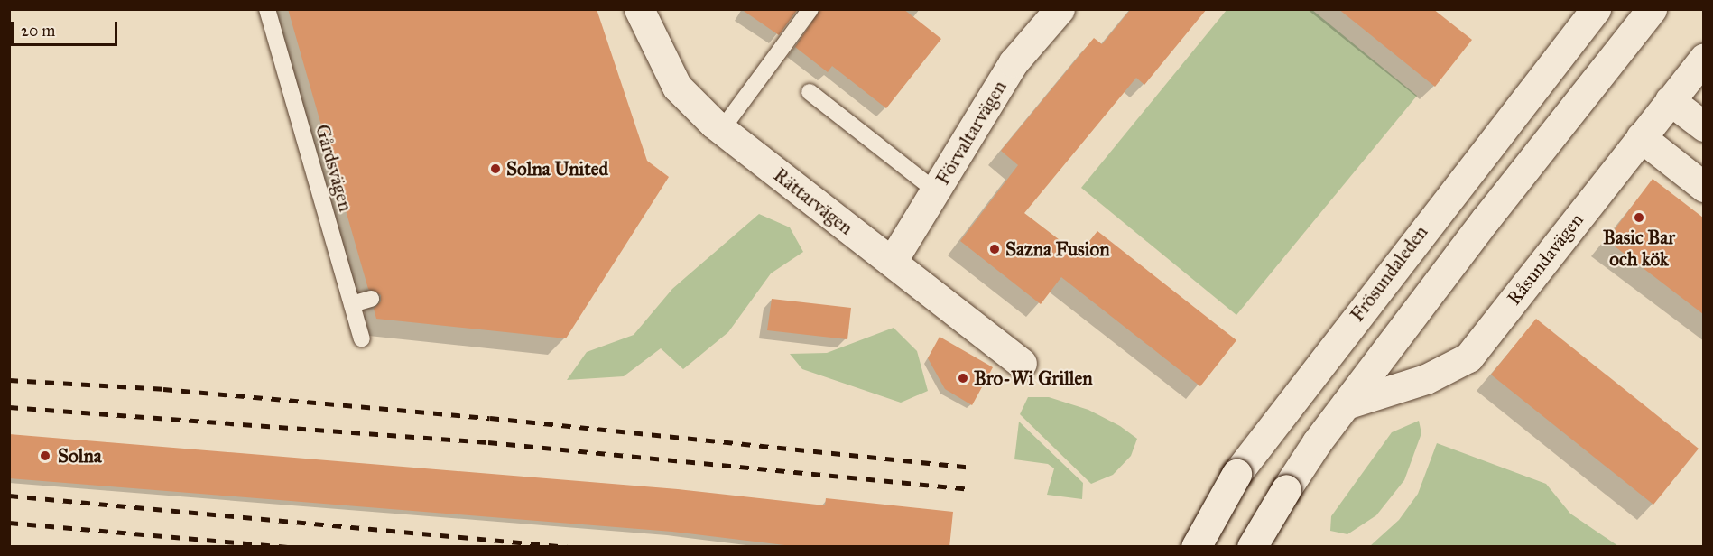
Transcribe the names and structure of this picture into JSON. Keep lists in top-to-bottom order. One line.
{"streets":{"street":["Förvaltarvägen","Rättarvägen","Råsundavägen","Frösundaleden"],"lane":["Gårdsvägen"]},"crossings":[["Förvaltarvägen","Rättarvägen"]],"places":["Solna United","Basic Bar och kök","Sazna Fusion","Bro-Wi Grillen","Solna"],"scale_bar":"20 m"}
